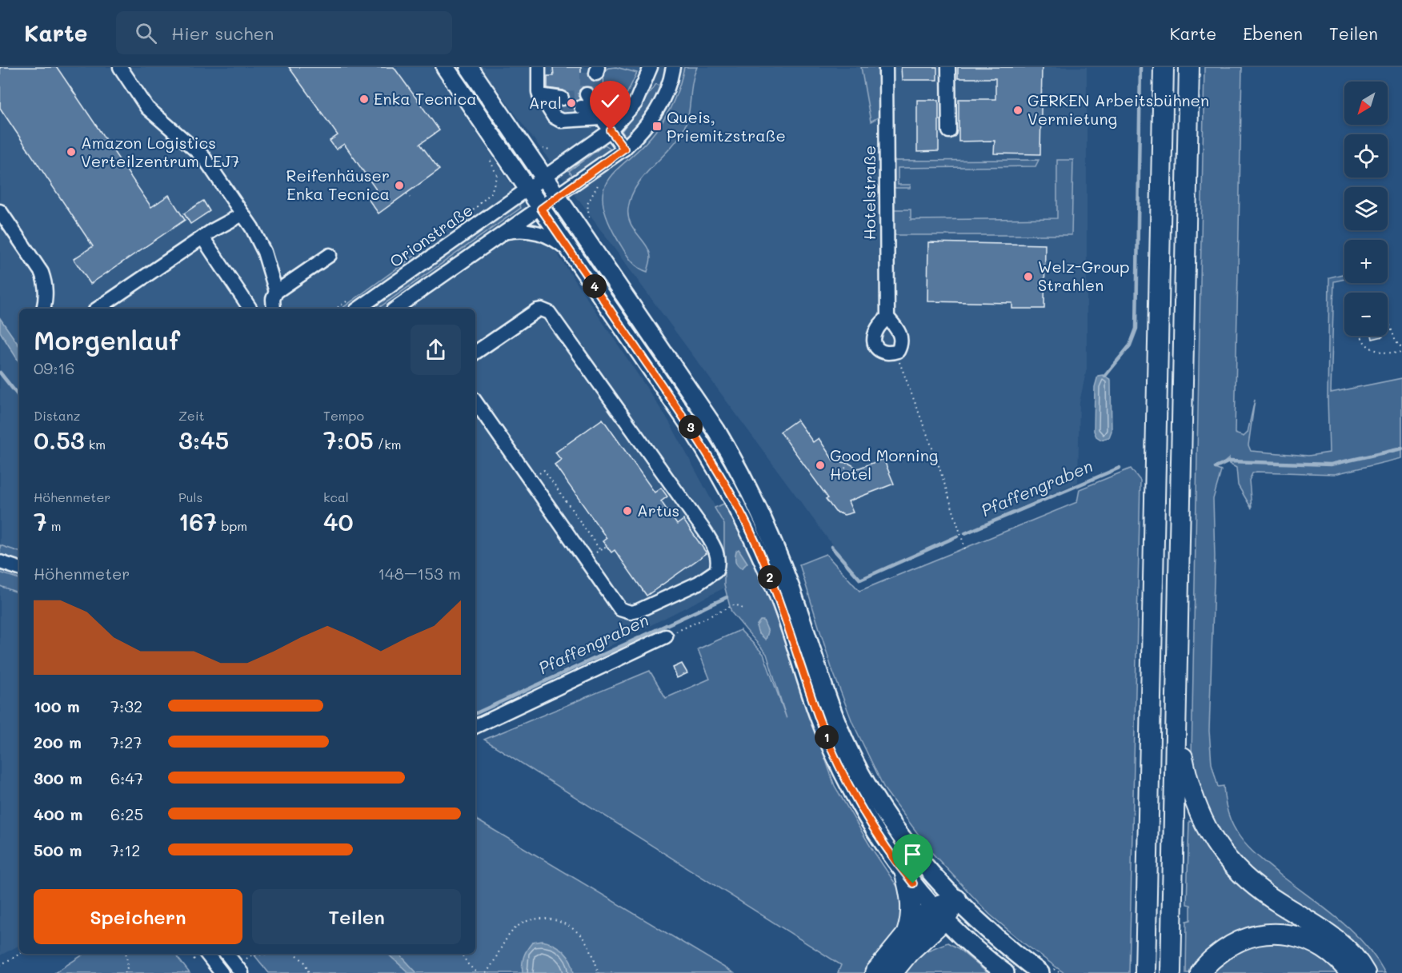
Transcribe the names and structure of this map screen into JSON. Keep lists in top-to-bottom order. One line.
{"streets":{"street":["Hotelstraße","Orionstraße"]},"water":["Pfaffengraben"],"places":{"other":["Enka Tecnica","Aral","GERKEN Arbeitsbühnen Vermietung","Amazon Logistics Verteilzentrum LEJ7","Reifenhäuser Enka Tecnica","Welz-Group Strahlen","Good Morning Hotel","Artus"],"transit":["Queis, Priemitzstraße"]},"north":"bottom left","page":{"header":"Karte","search":"Hier suchen","nav":["Karte","Ebenen","Teilen"],"map_buttons":["+","−"],"pins":["4","3","2","1"],"heading":["Morgenlauf","09:16"],"stats":[["Distanz","0.53 km"],["Zeit","3:45"],["Tempo","7:05 /km"],["Höhenmeter","7 m"],["Puls","167 bpm"],["kcal","40"]],"chart":["Höhenmeter","148–153 m"],"list":[{"name":"100 m","note":"7:32"},{"name":"200 m","note":"7:27"},{"name":"300 m","note":"6:47"},{"name":"400 m","note":"6:25"},{"name":"500 m","note":"7:12"}],"buttons":["Speichern","Teilen"]}}
